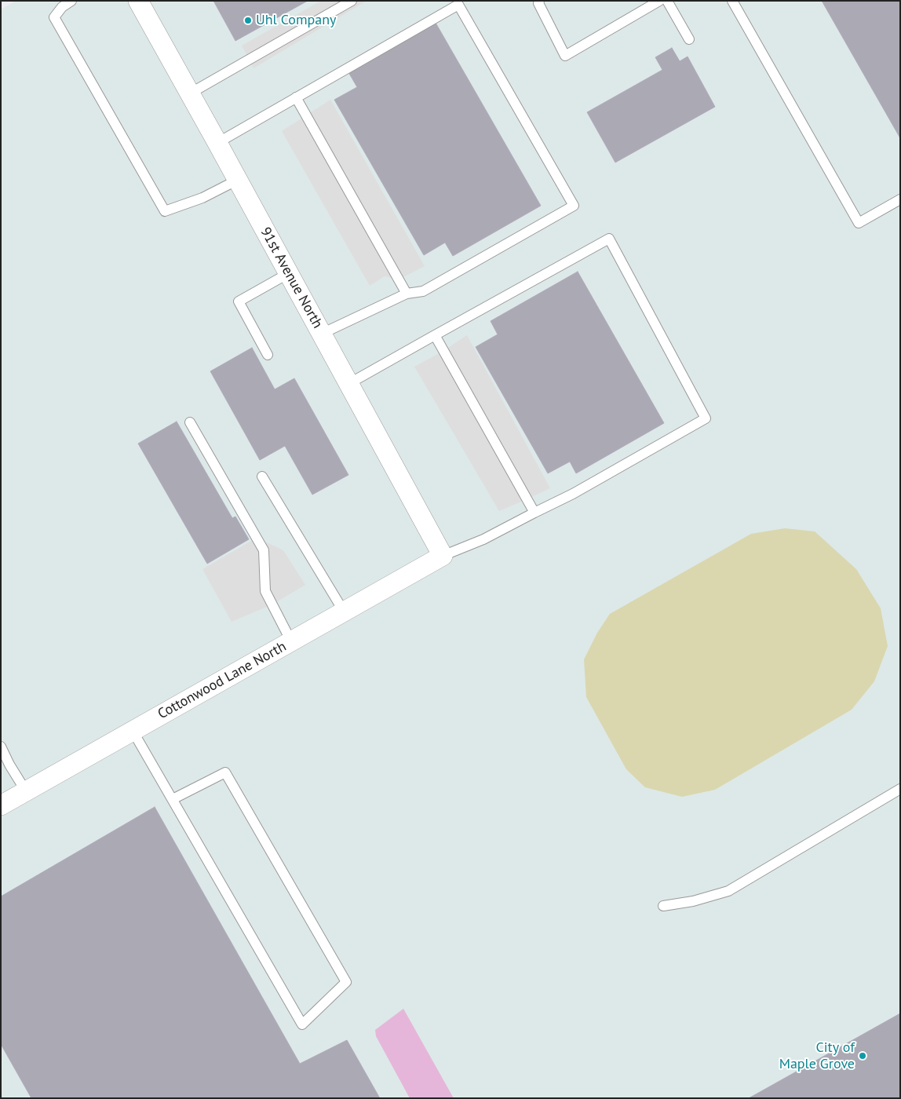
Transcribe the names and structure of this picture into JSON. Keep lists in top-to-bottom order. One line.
{"streets":{"street":["91st Avenue North","Cottonwood Lane North"]},"crossings":[["91st Avenue North","Cottonwood Lane North"]],"places":["Uhl Company","City of Maple Grove"]}
